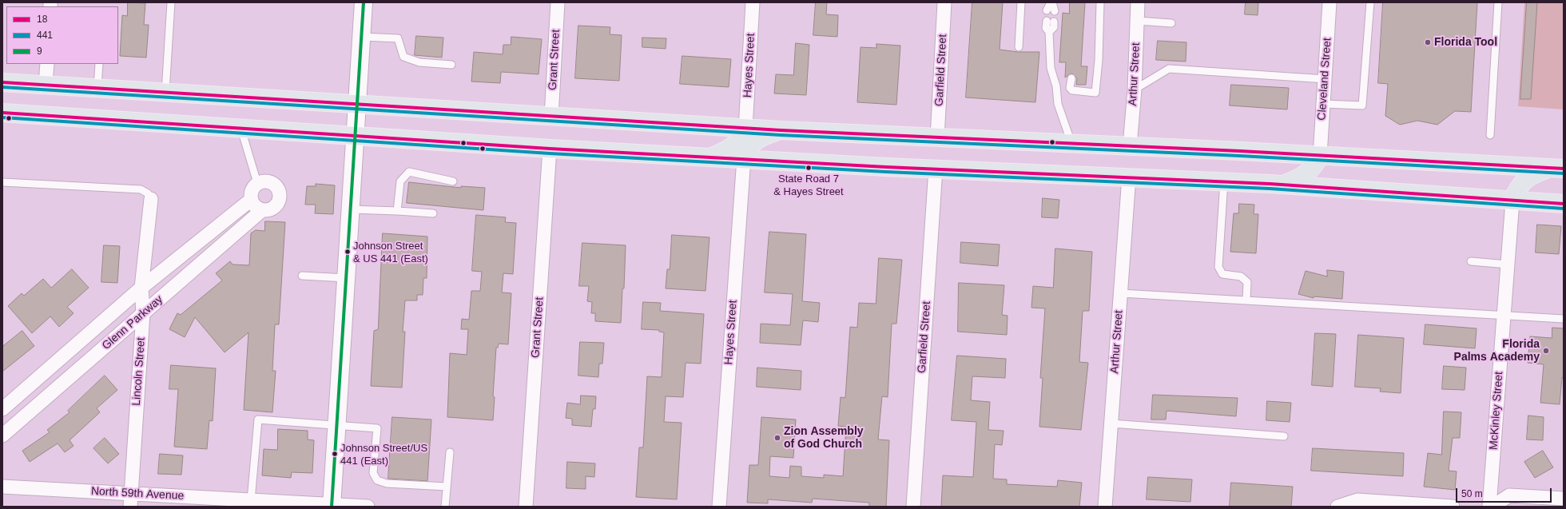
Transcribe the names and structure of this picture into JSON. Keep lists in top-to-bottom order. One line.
{"streets":{"street":["Grant Street","Hayes Street","Garfield Street","Arthur Street","Cleveland Street","Glenn Parkway","Lincoln Street","McKinley Street","North 59th Avenue"]},"crossings":[["Glenn Parkway","Lincoln Street"],["Lincoln Street","North 59th Avenue"]],"places":["Florida Tool","State Road 7 & Hayes Street","Johnson Street & US 441 (East)","Florida Palms Academy","Zion Assembly of God Church","Johnson Street/US 441 (East)"],"lines":["transit line 9","transit line 18","transit line 441"],"legend":["18","441","9"],"scale_bar":"50 m"}
